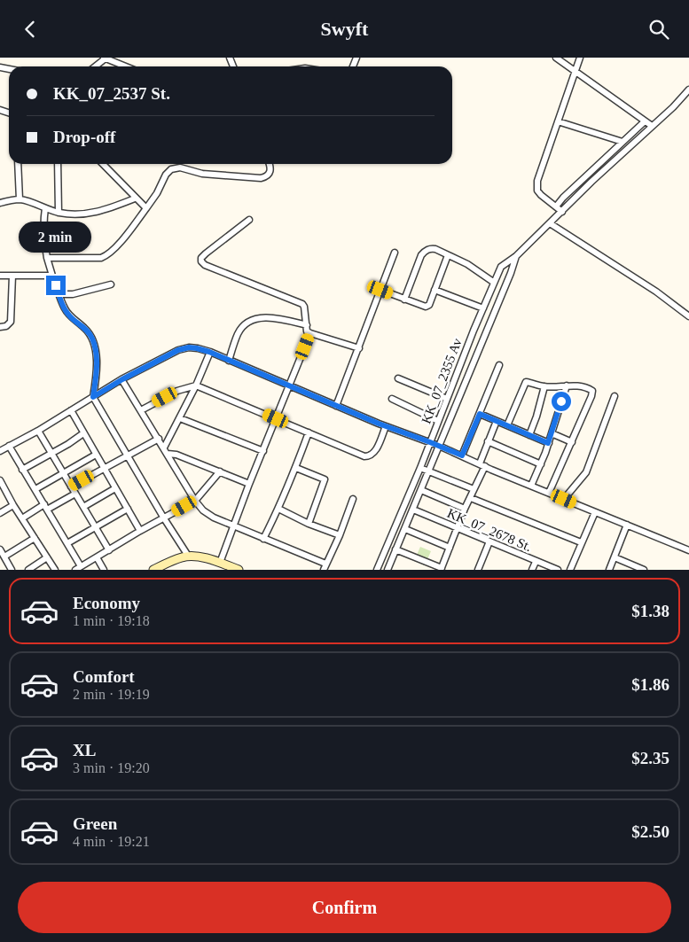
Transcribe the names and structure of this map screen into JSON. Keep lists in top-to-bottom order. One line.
{"streets":{"street":["KK_07_2355 Av","KK_07_2678 St."]},"crossings":[["KK_07_2355 Av","KK_07_2678 St."]],"page":{"header":"Swyft","banner":["KK_07_2537 St.","Drop-off"],"bubble":"2 min","list":[{"name":"Economy","note":"1 min · 19:18","value":"$1.38"},{"name":"Comfort","note":"2 min · 19:19","value":"$1.86"},{"name":"XL","note":"3 min · 19:20","value":"$2.35"},{"name":"Green","note":"4 min · 19:21","value":"$2.50"}],"buttons":"Confirm"}}
